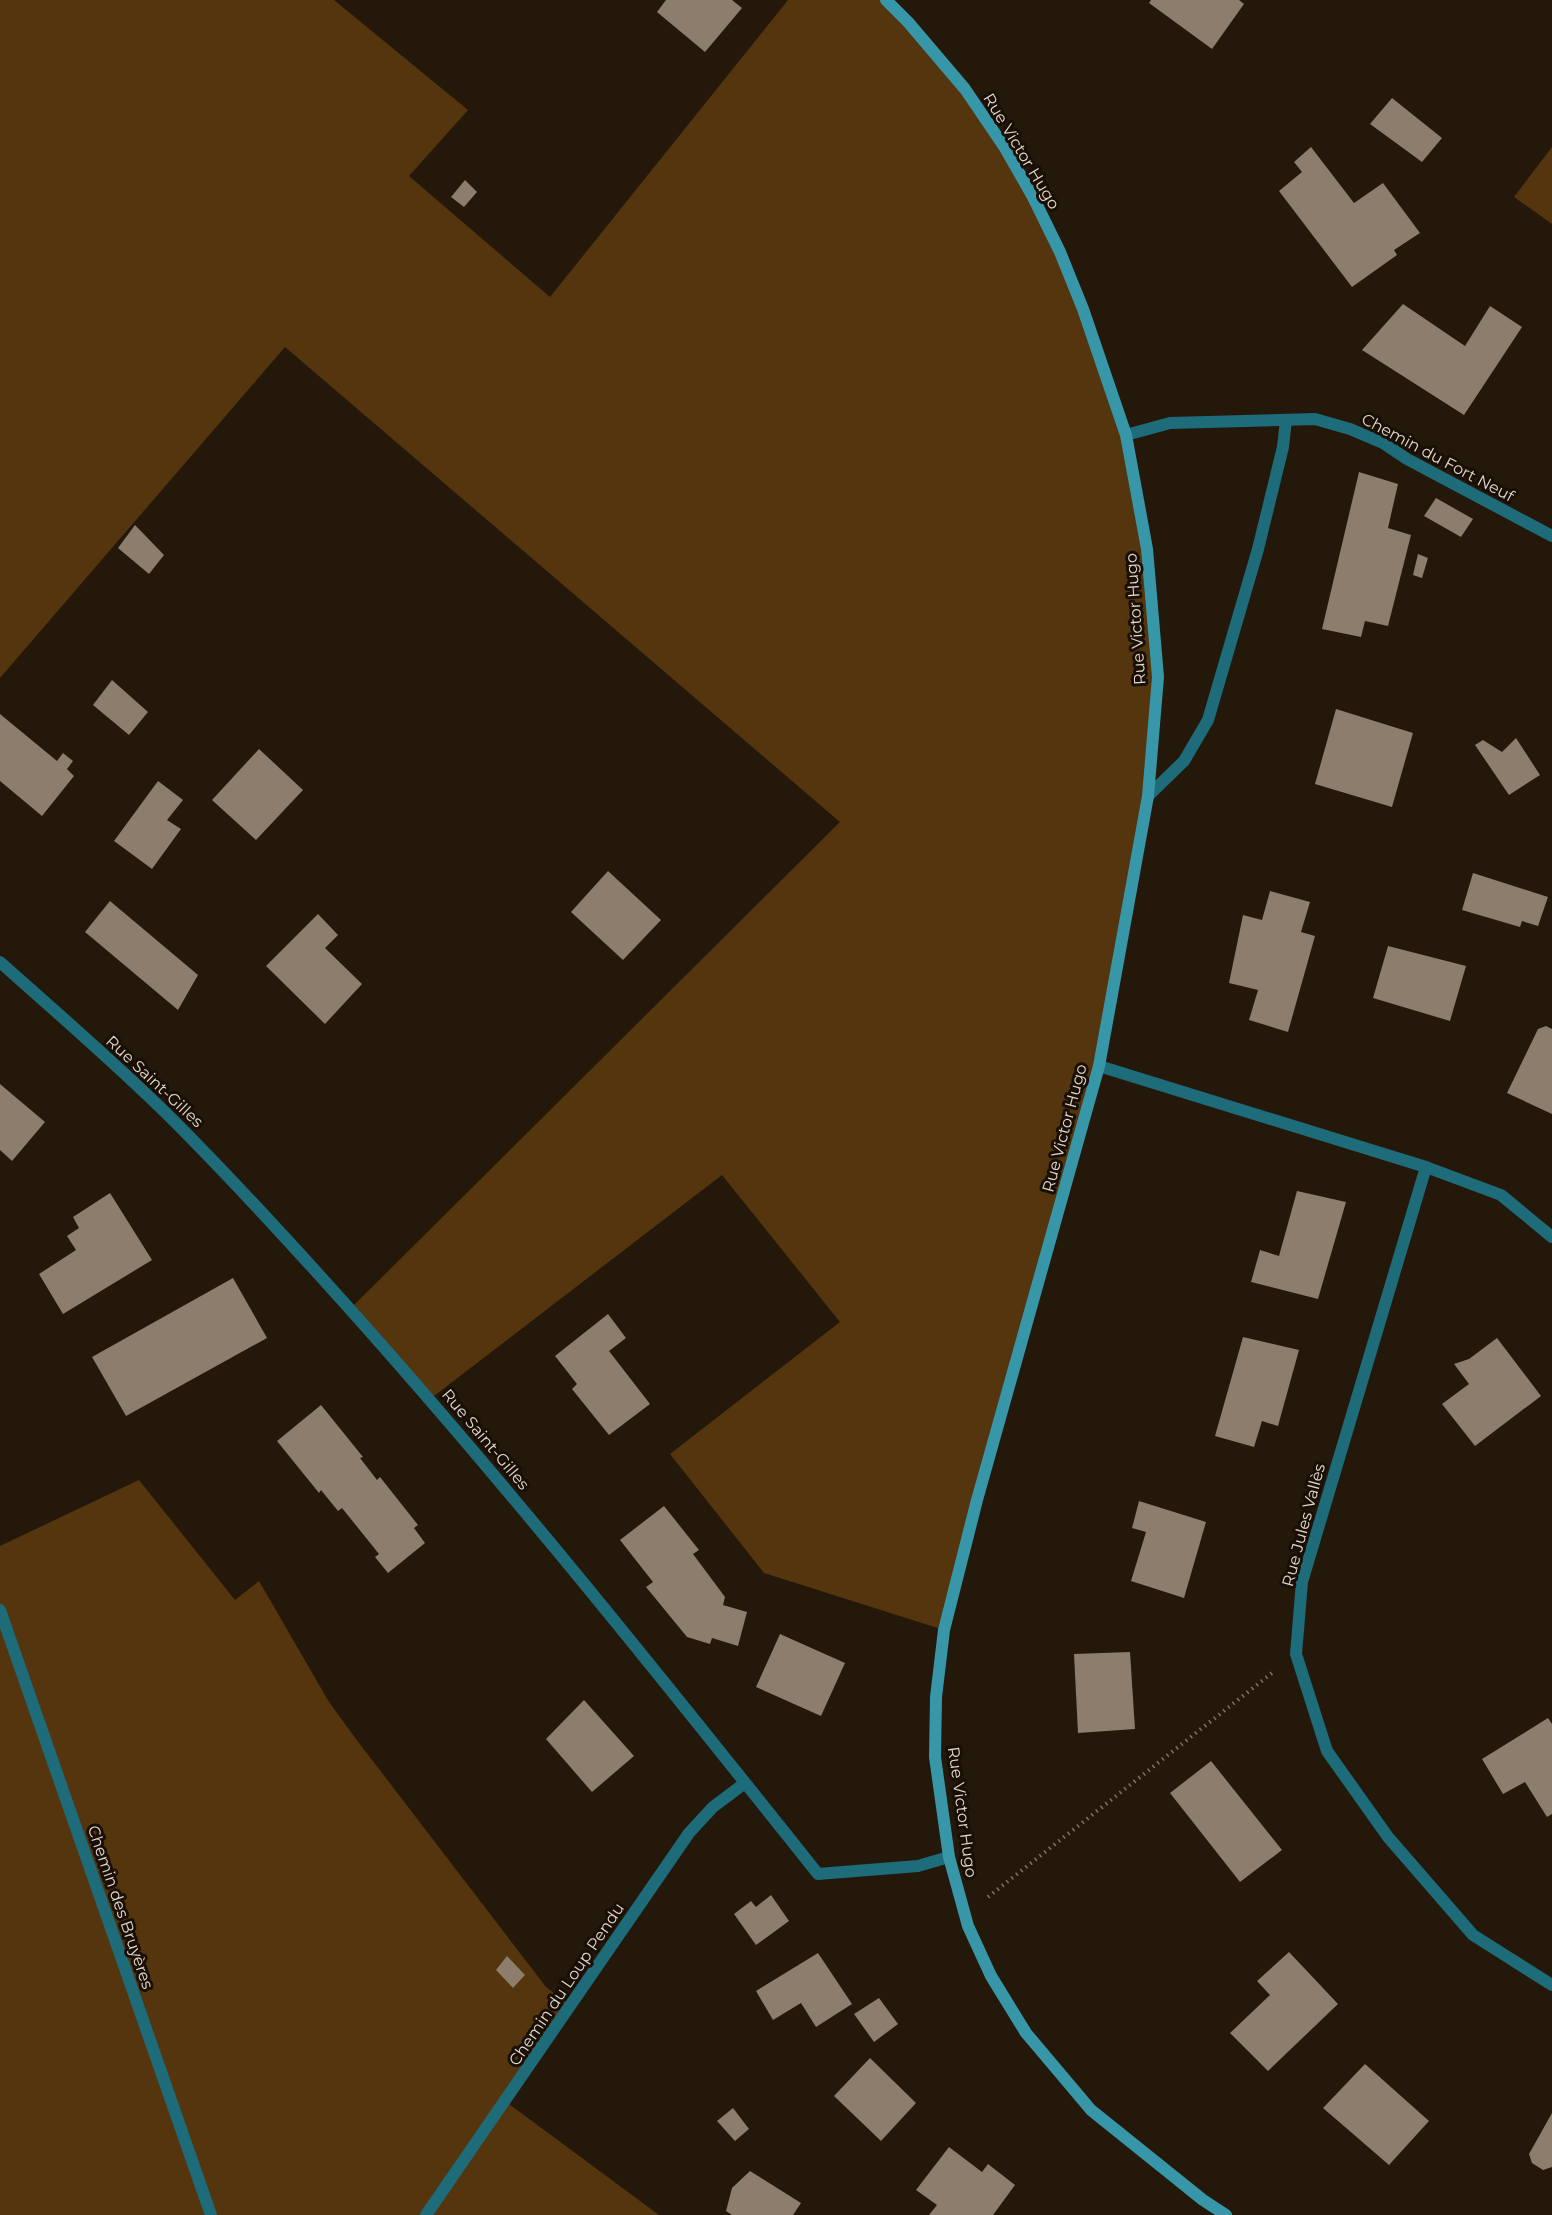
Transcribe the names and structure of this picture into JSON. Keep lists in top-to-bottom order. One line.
{"streets":{"main road":["Rue Victor Hugo"],"street":["Chemin du Fort Neuf","Rue Saint-Gilles","Rue Jules Vallès","Chemin des Bruyères","Chemin du Loup Pendu"]},"crossings":[["Rue Victor Hugo","Chemin du Fort Neuf"],["Rue Victor Hugo","Rue Saint-Gilles"],["Rue Saint-Gilles","Chemin du Loup Pendu"]]}
